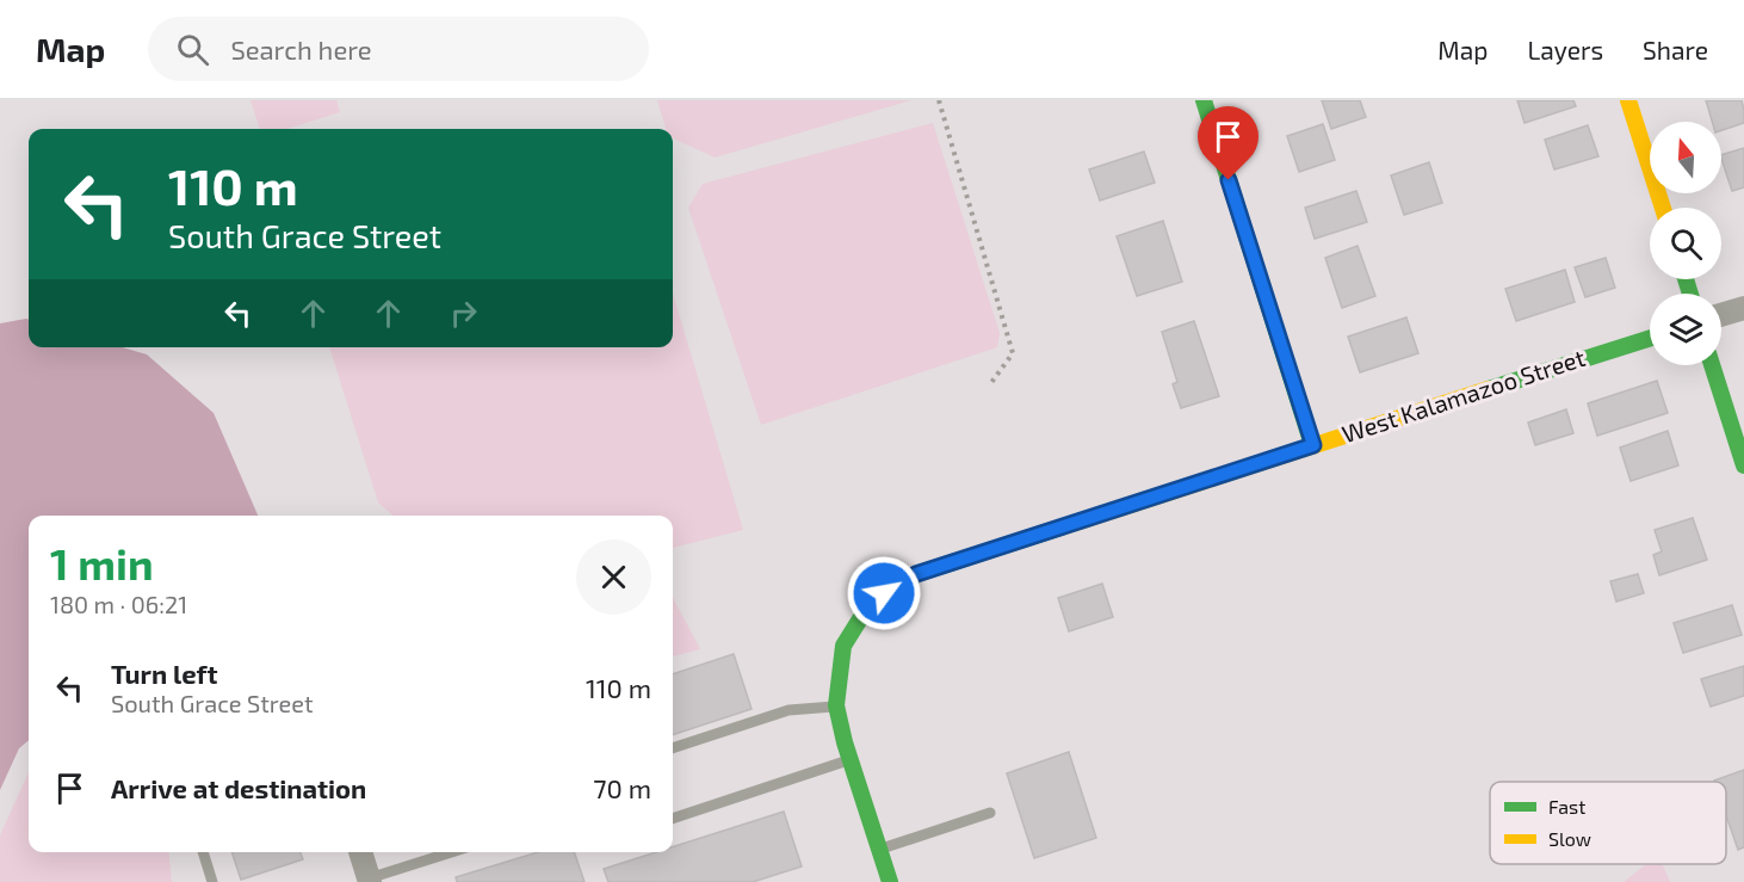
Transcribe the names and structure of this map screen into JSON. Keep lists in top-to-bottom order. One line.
{"streets":{"street":["West Kalamazoo Street"]},"legend":["Fast","Slow"],"north":"top","page":{"header":"Map","search":"Search here","nav":["Map","Layers","Share"],"turn":["110 m","South Grace Street"],"heading":["1 min","180 m · 06:21"],"list":[{"name":"Turn left","note":"South Grace Street","value":"110 m"},{"name":"Arrive at destination","value":"70 m"}]}}
